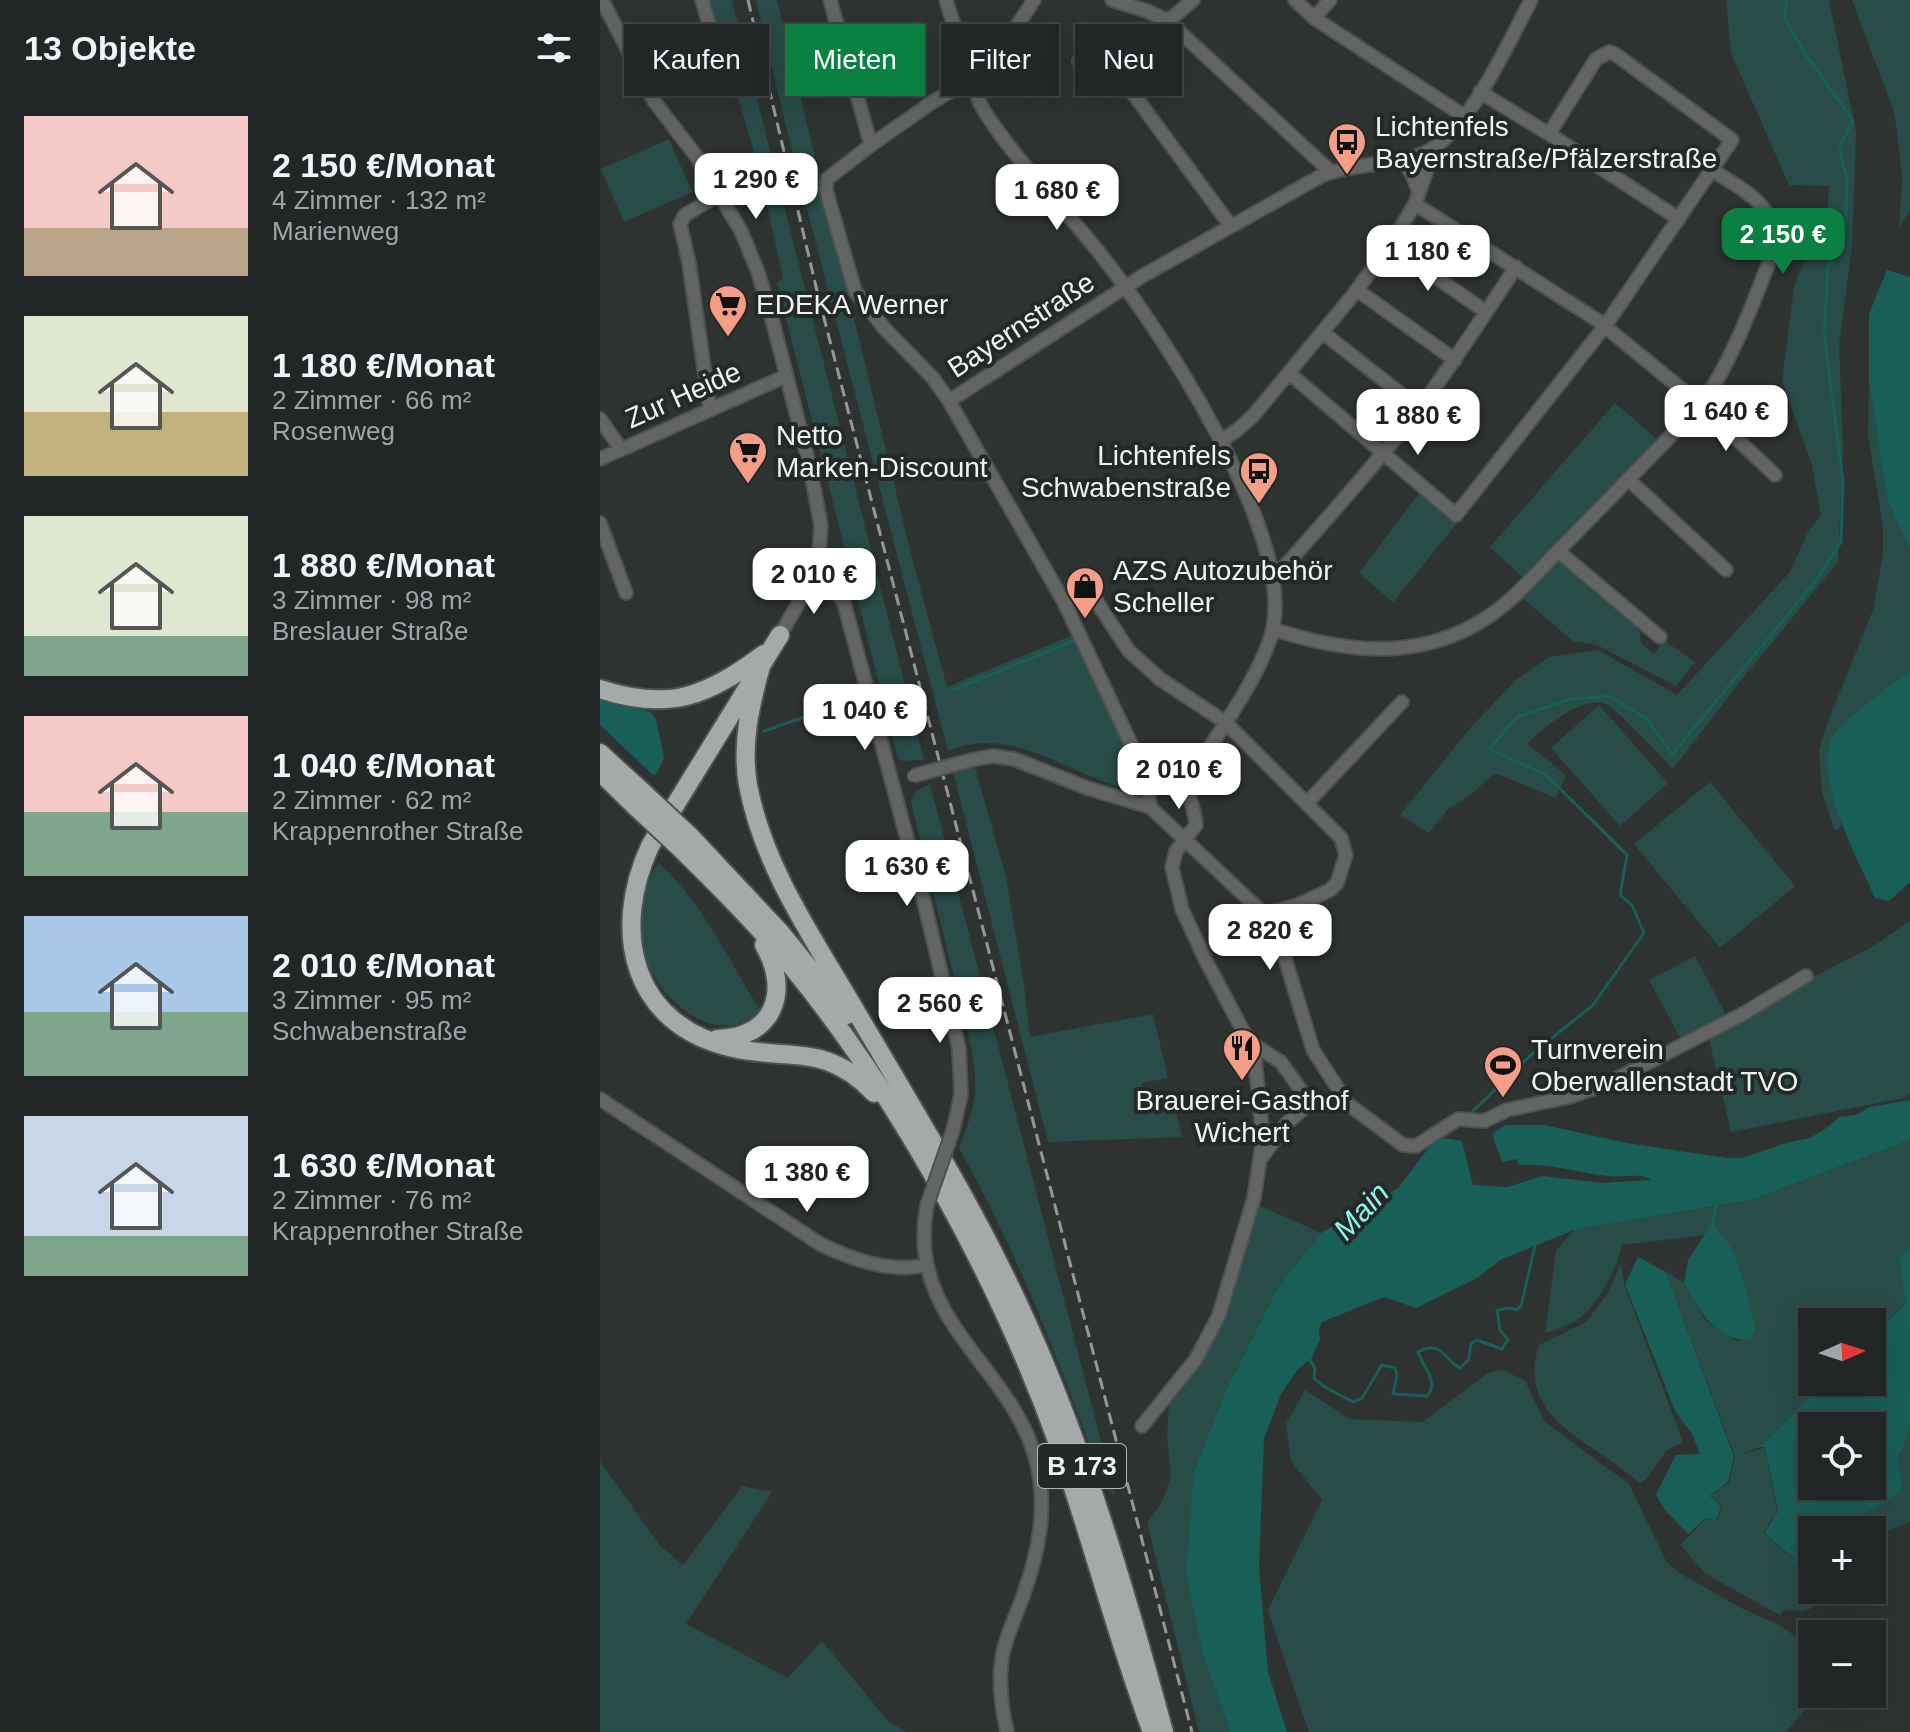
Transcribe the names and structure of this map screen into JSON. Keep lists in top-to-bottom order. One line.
{"streets":{"highway":["B 173"],"street":["Bayernstraße","Zur Heide"]},"water":["Main"],"places":{"bus stop":["Lichtenfels Bayernstraße/Pfälzerstraße","Lichtenfels Schwabenstraße"],"supermarket":["EDEKA Werner","Netto Marken-Discount"],"shop":["AZS Autozubehör Scheller"],"restaurant":["Brauerei-Gasthof Wichert"],"sports":["Turnverein Oberwallenstadt TVO"]},"north":"right","page":{"heading":"13 Objekte","chip":["Kaufen","Mieten","Filter","Neu"],"list":[{"name":"2 150 €/Monat","note":"4 Zimmer · 132 m² · Marienweg"},{"name":"1 180 €/Monat","note":"2 Zimmer · 66 m² · Rosenweg"},{"name":"1 880 €/Monat","note":"3 Zimmer · 98 m² · Breslauer Straße"},{"name":"1 040 €/Monat","note":"2 Zimmer · 62 m² · Krappenrother Straße"},{"name":"2 010 €/Monat","note":"3 Zimmer · 95 m² · Schwabenstraße"},{"name":"1 630 €/Monat","note":"2 Zimmer · 76 m² · Krappenrother Straße"}],"price":["1 290 €","1 680 €","2 150 €","1 180 €","1 640 €","1 880 €","2 010 €","1 040 €","2 010 €","1 630 €","2 820 €","2 560 €","1 380 €"],"map_buttons":["+","−"]}}
